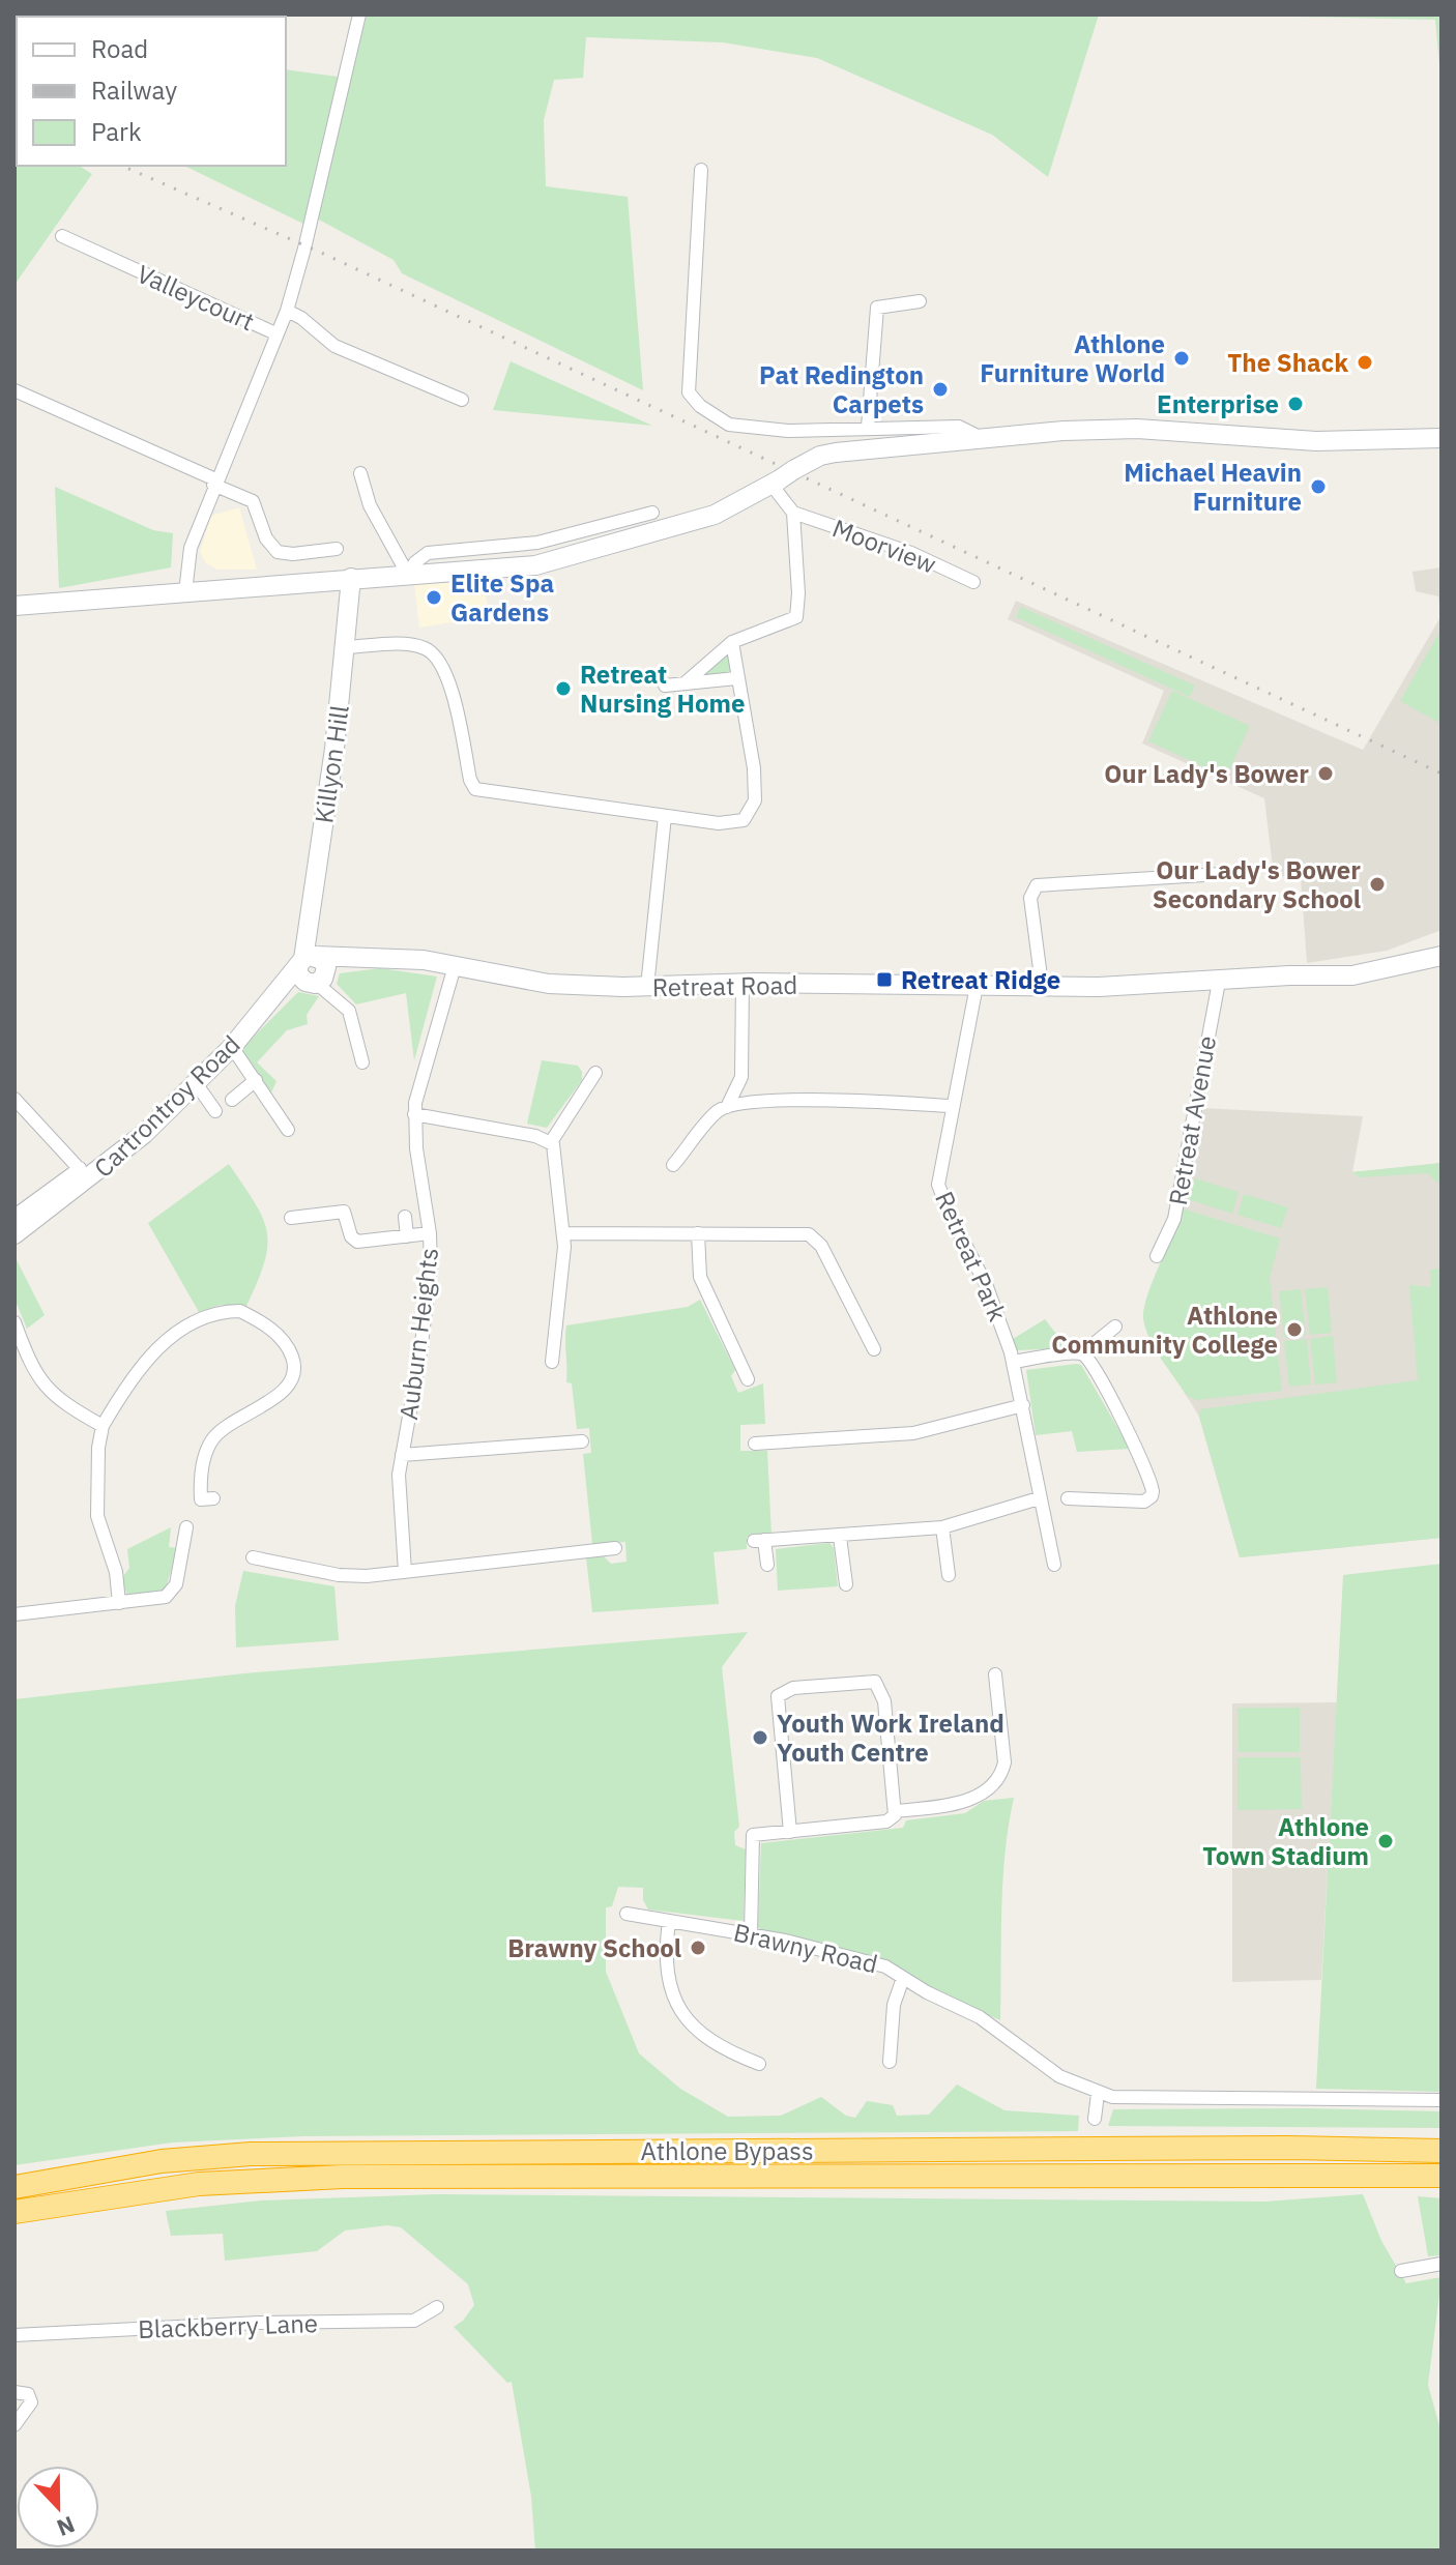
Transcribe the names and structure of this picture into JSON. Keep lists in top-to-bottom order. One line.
{"streets":{"highway":["Athlone Bypass"],"street":["Valleycourt","Moorview","Killyon Hill","Retreat Road","Cartrontroy Road","Retreat Avenue","Retreat Park","Auburn Heights","Brawny Road","Blackberry Lane"]},"crossings":[["Killyon Hill","Retreat Road"],["Killyon Hill","Cartrontroy Road"],["Retreat Road","Cartrontroy Road"],["Retreat Road","Retreat Avenue"],["Retreat Road","Retreat Park"],["Retreat Road","Auburn Heights"]],"places":{"other":["Athlone Furniture World","The Shack","Pat Redington Carpets","Enterprise","Michael Heavin Furniture","Elite Spa Gardens","Retreat Nursing Home","Our Lady's Bower","Our Lady's Bower Secondary School","Athlone Community College","Youth Work Ireland Youth Centre","Athlone Town Stadium","Brawny School"],"transit":["Retreat Ridge"]},"legend":["Road","Railway","Park"],"north":"bottom"}
